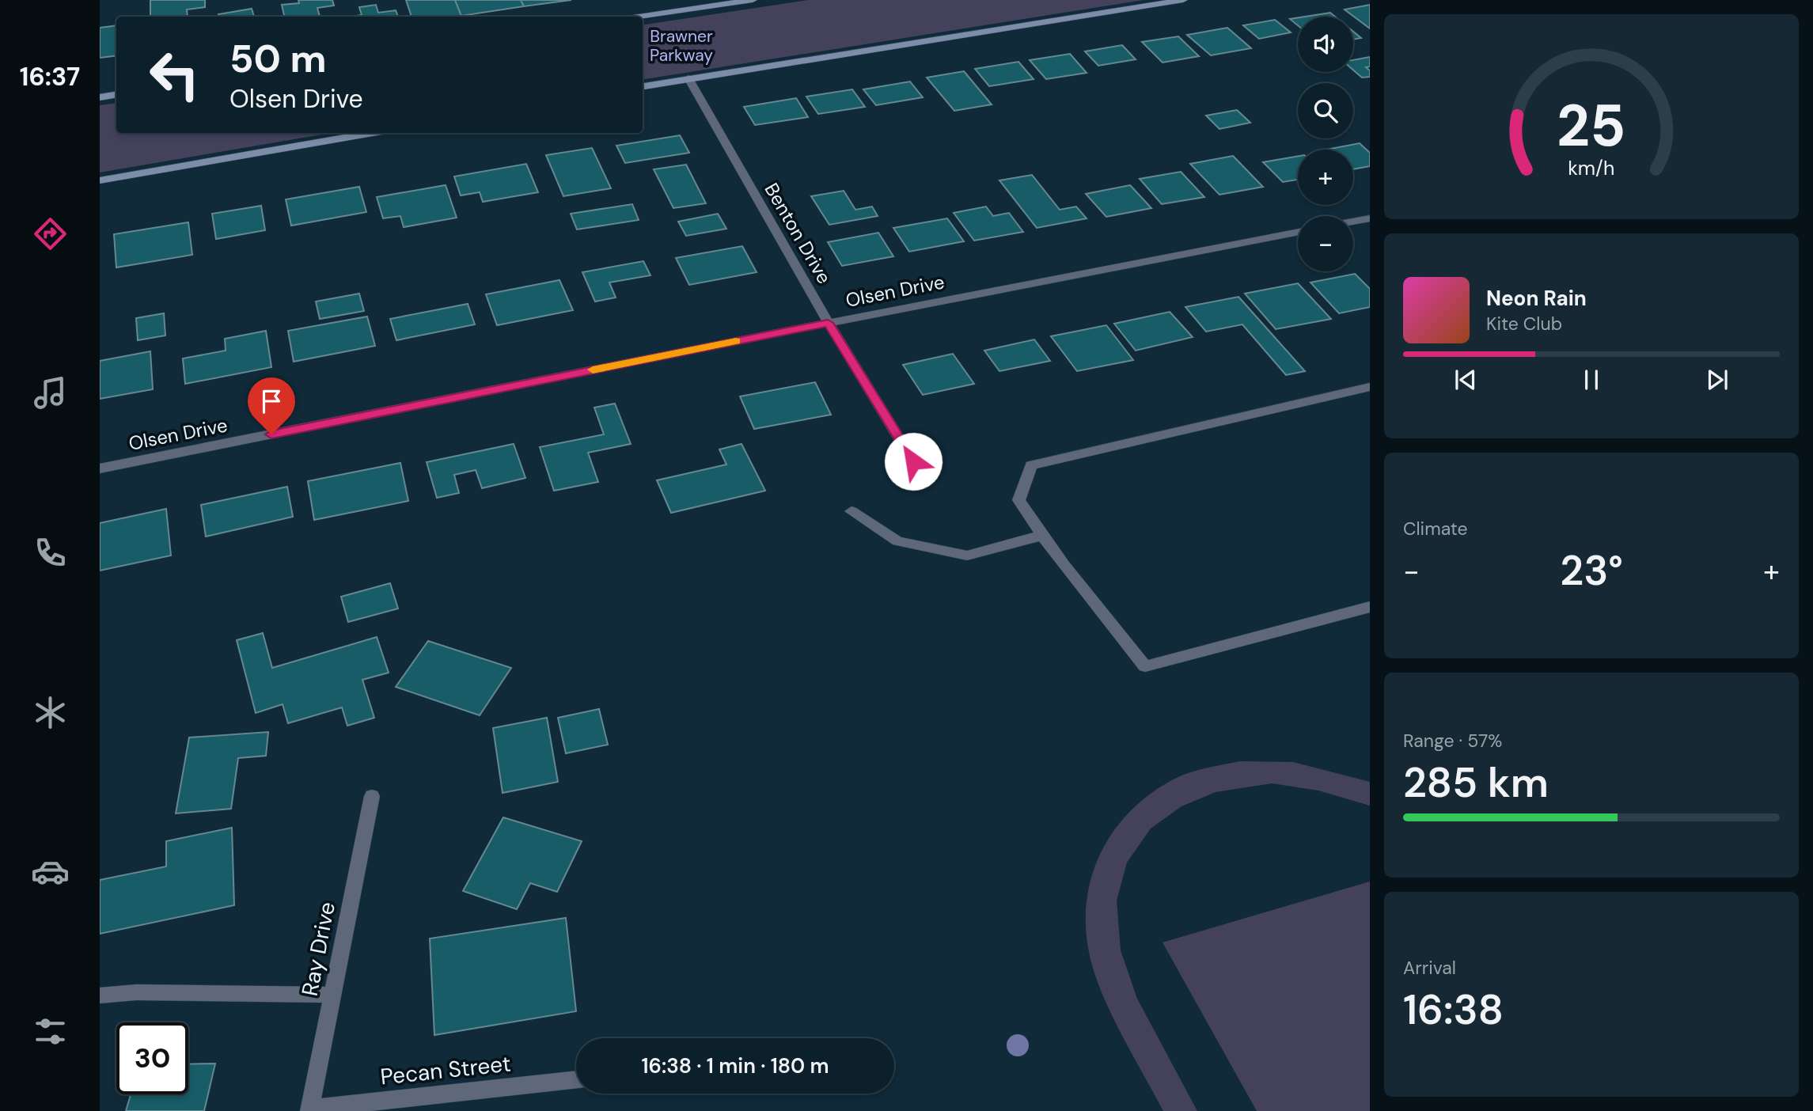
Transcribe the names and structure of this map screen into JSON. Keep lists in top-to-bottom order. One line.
{"streets":{"street":["Benton Drive","Olsen Drive","Ray Drive","Pecan Street"]},"crossings":[["Benton Drive","Olsen Drive"],["Ray Drive","Pecan Street"]],"parks":["Brawner Parkway"],"page":{"tabs":"16:37","map_buttons":["+","−"],"turn":["50 m","Olsen Drive"],"song":["Neon Rain","Kite Club"],"tile":["Climate",["Range · 57%","285 km"],["Arrival","16:38"]],"heat":["−","23°","+"],"limit":"30","trip":"16:38 · 1 min · 180 m","gauge":["25","km/h"]}}
